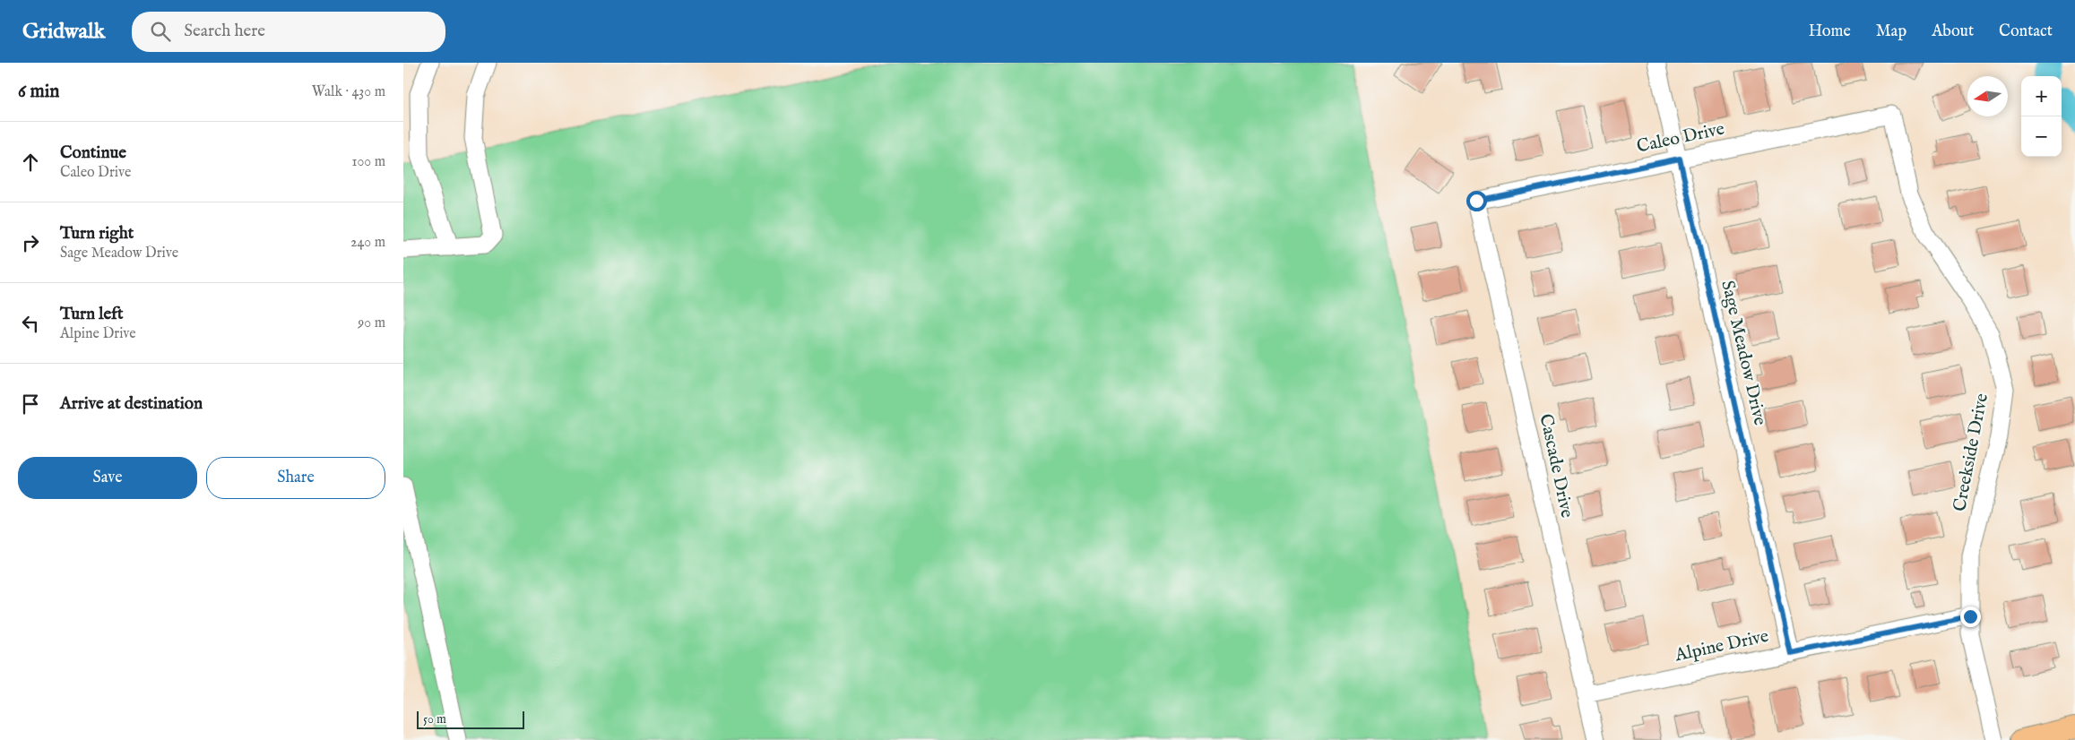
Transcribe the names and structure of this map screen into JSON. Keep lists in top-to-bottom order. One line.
{"streets":{"street":["Caleo Drive","Sage Meadow Drive","Creekside Drive","Cascade Drive","Alpine Drive"]},"crossings":[["Caleo Drive","Sage Meadow Drive"],["Caleo Drive","Creekside Drive"],["Caleo Drive","Cascade Drive"],["Sage Meadow Drive","Alpine Drive"],["Creekside Drive","Alpine Drive"],["Cascade Drive","Alpine Drive"]],"scale_bar":"50 m","north":"left","page":{"header":"Gridwalk","search":"Search here","nav":["Home","Map","About","Contact"],"heading":["6 min","Walk · 430 m"],"map_buttons":["+","−"],"list":[["Continue","Caleo Drive","100 m"],["Turn right","Sage Meadow Drive","240 m"],["Turn left","Alpine Drive","90 m"],"Arrive at destination"],"buttons":["Save","Share"],"scale":"50 m"}}
